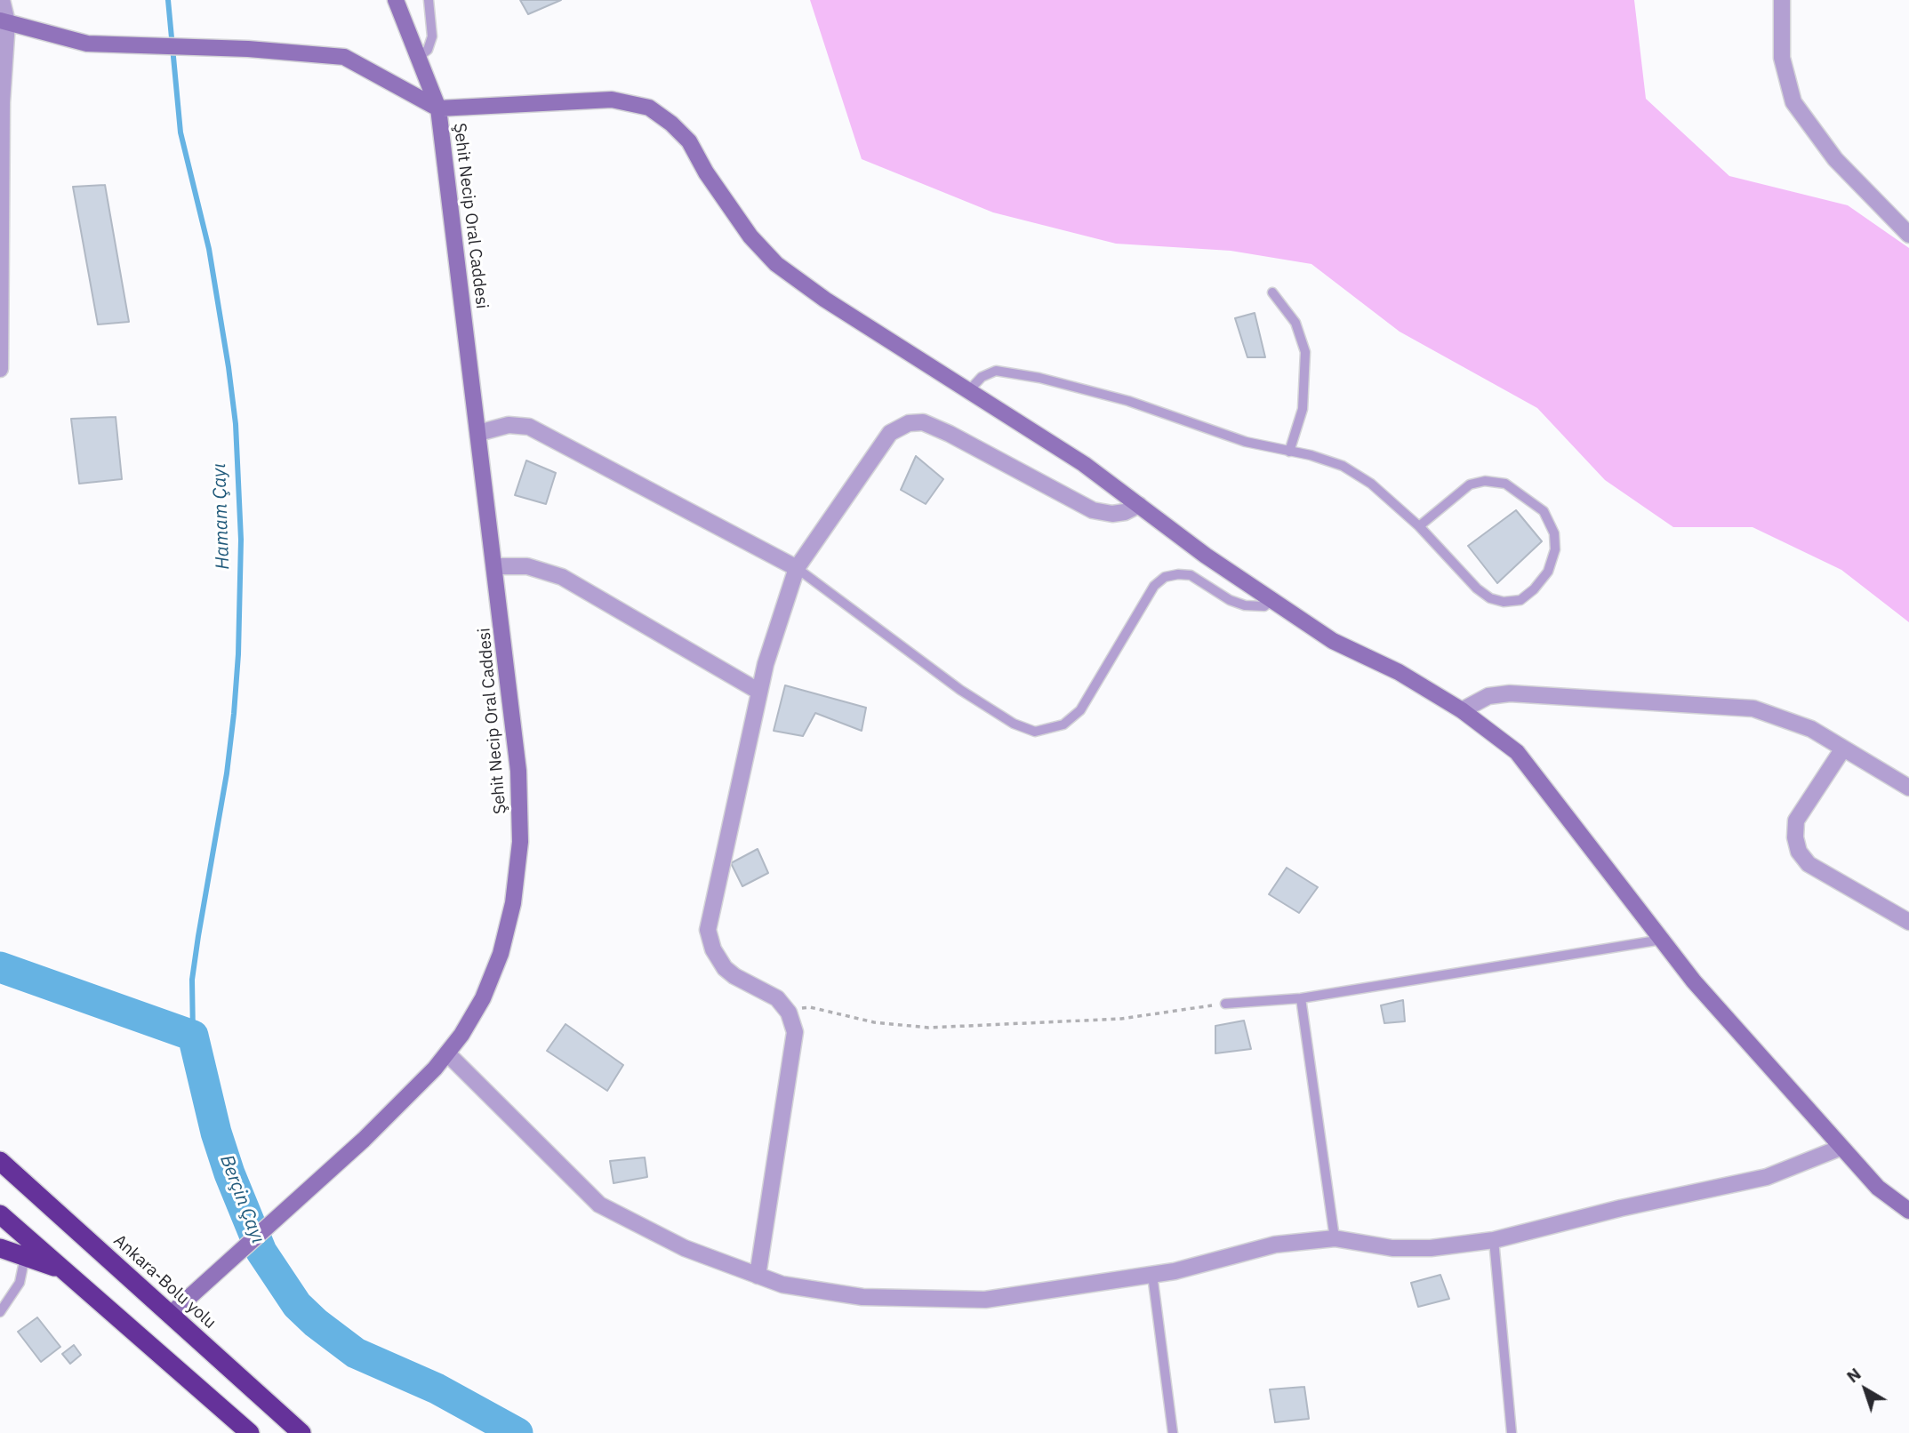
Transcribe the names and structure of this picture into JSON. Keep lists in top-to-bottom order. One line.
{"streets":{"highway":["Ankara-Bolu yolu"],"street":["Şehit Necip Oral Caddesi"]},"crossings":[["Şehit Necip Oral Caddesi","Ankara-Bolu yolu"]],"water":["Hamam Çayı","Berçin Çayı"],"north":"top left"}
